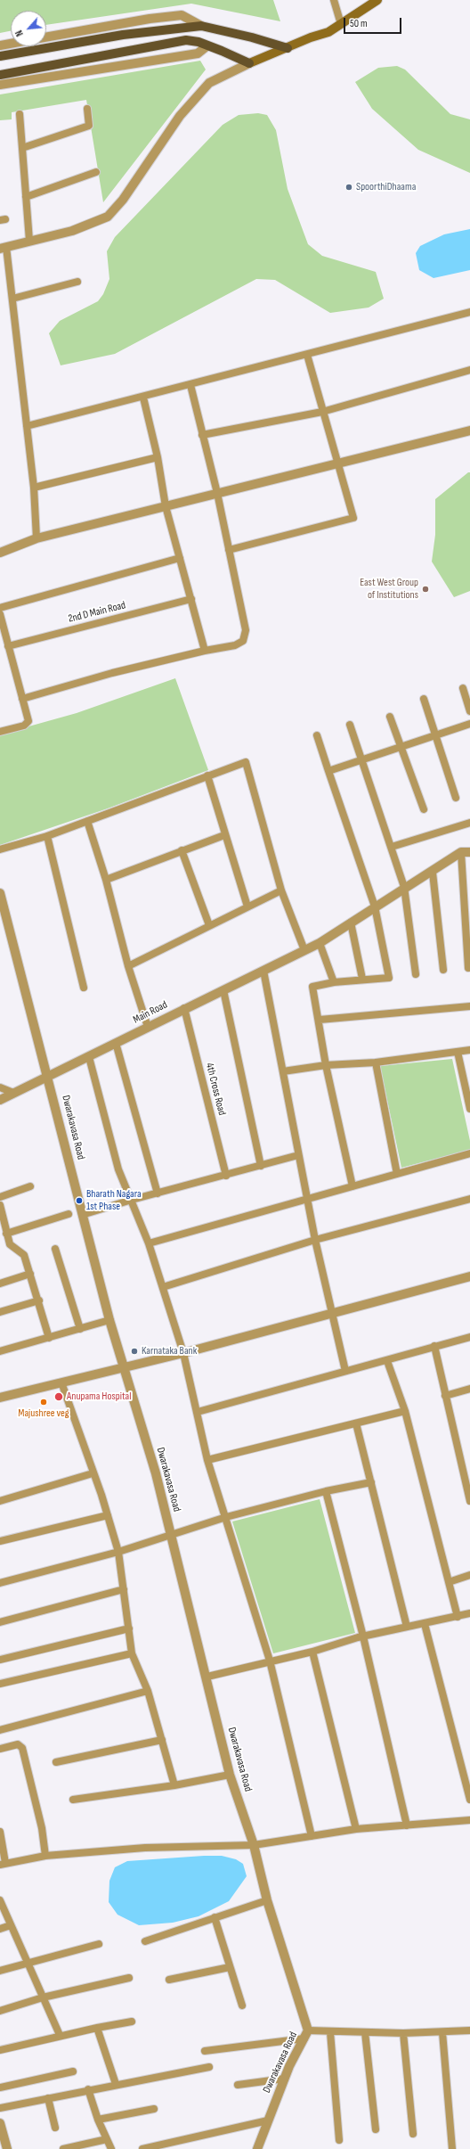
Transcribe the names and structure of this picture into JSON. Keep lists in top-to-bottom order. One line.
{"streets":{"street":["2nd D Main Road","Main Road","4th Cross Road","Dwarakavasa Road"]},"crossings":[["Main Road","4th Cross Road"],["Main Road","Dwarakavasa Road"]],"places":["SpoorthiDhaama","East West Group of Institutions","Bharath Nagara 1st Phase","Karnataka Bank","Anupama Hospital","Majushree veg"],"scale_bar":"50 m","north":"bottom left"}
